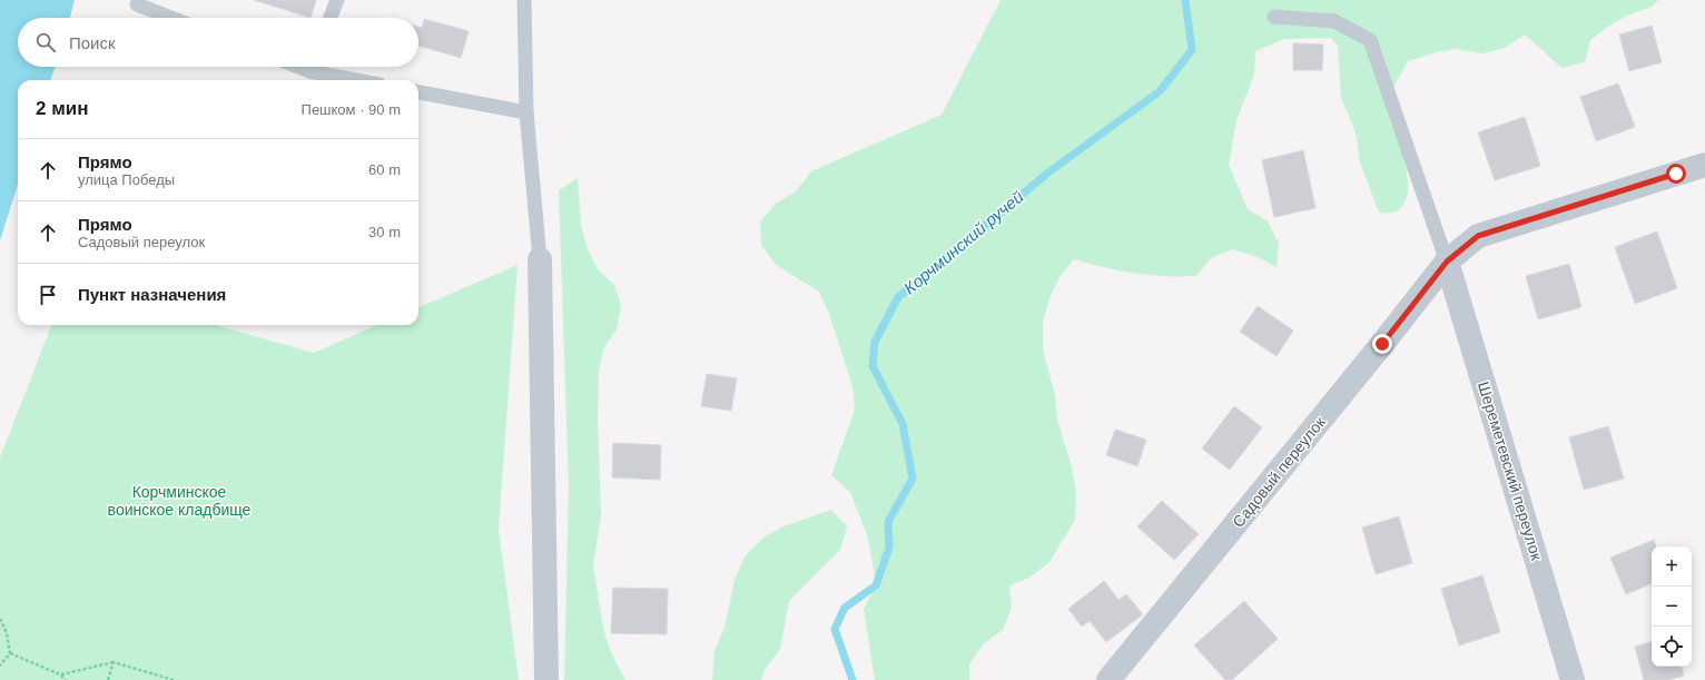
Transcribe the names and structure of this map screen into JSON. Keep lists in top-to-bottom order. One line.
{"streets":{"street":["Шереметевский переулок","Садовый переулок"]},"crossings":[["Шереметевский переулок","Садовый переулок"]],"water":["Корчминский ручей"],"parks":["Корчминское воинское кладбище"],"page":{"search":"Поиск","heading":["2 мин","Пешком · 90 m"],"list":[["Прямо","улица Победы","60 m"],["Прямо","Садовый переулок","30 m"],"Пункт назначения"],"map_buttons":["+","−"]}}
